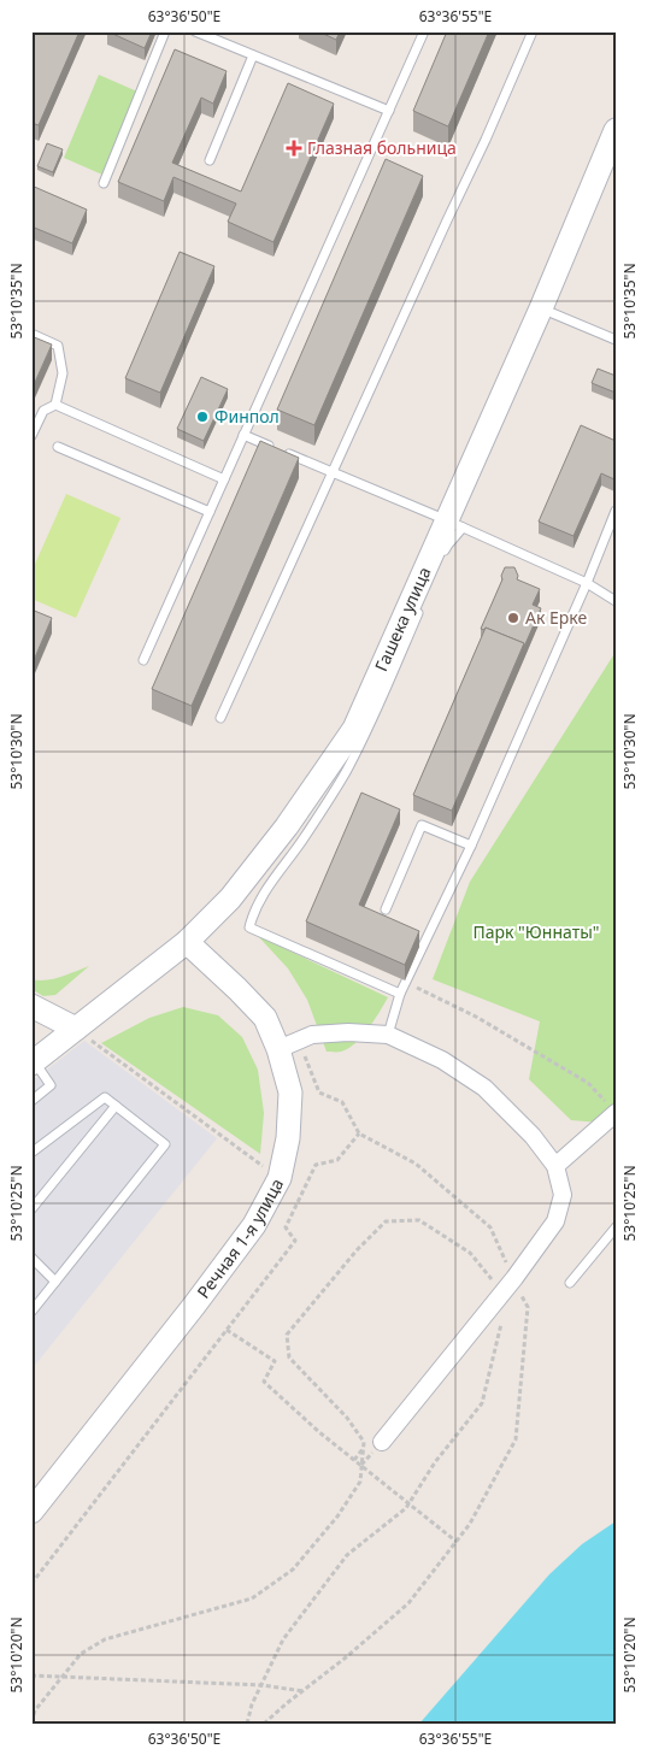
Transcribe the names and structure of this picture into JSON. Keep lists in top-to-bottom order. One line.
{"streets":{"main road":["Гашека улица","Речная 1-я улица"]},"crossings":[["Гашека улица","Речная 1-я улица"]],"parks":["Парк \"Юннаты\""],"places":{"health":["Глазная больница"],"other":["Финпол","Ак Ерке"]},"coordinates":["63°36'50\"E","63°36'55\"E","53°10'35\"N","53°10'30\"N","53°10'25\"N","53°10'20\"N"]}
